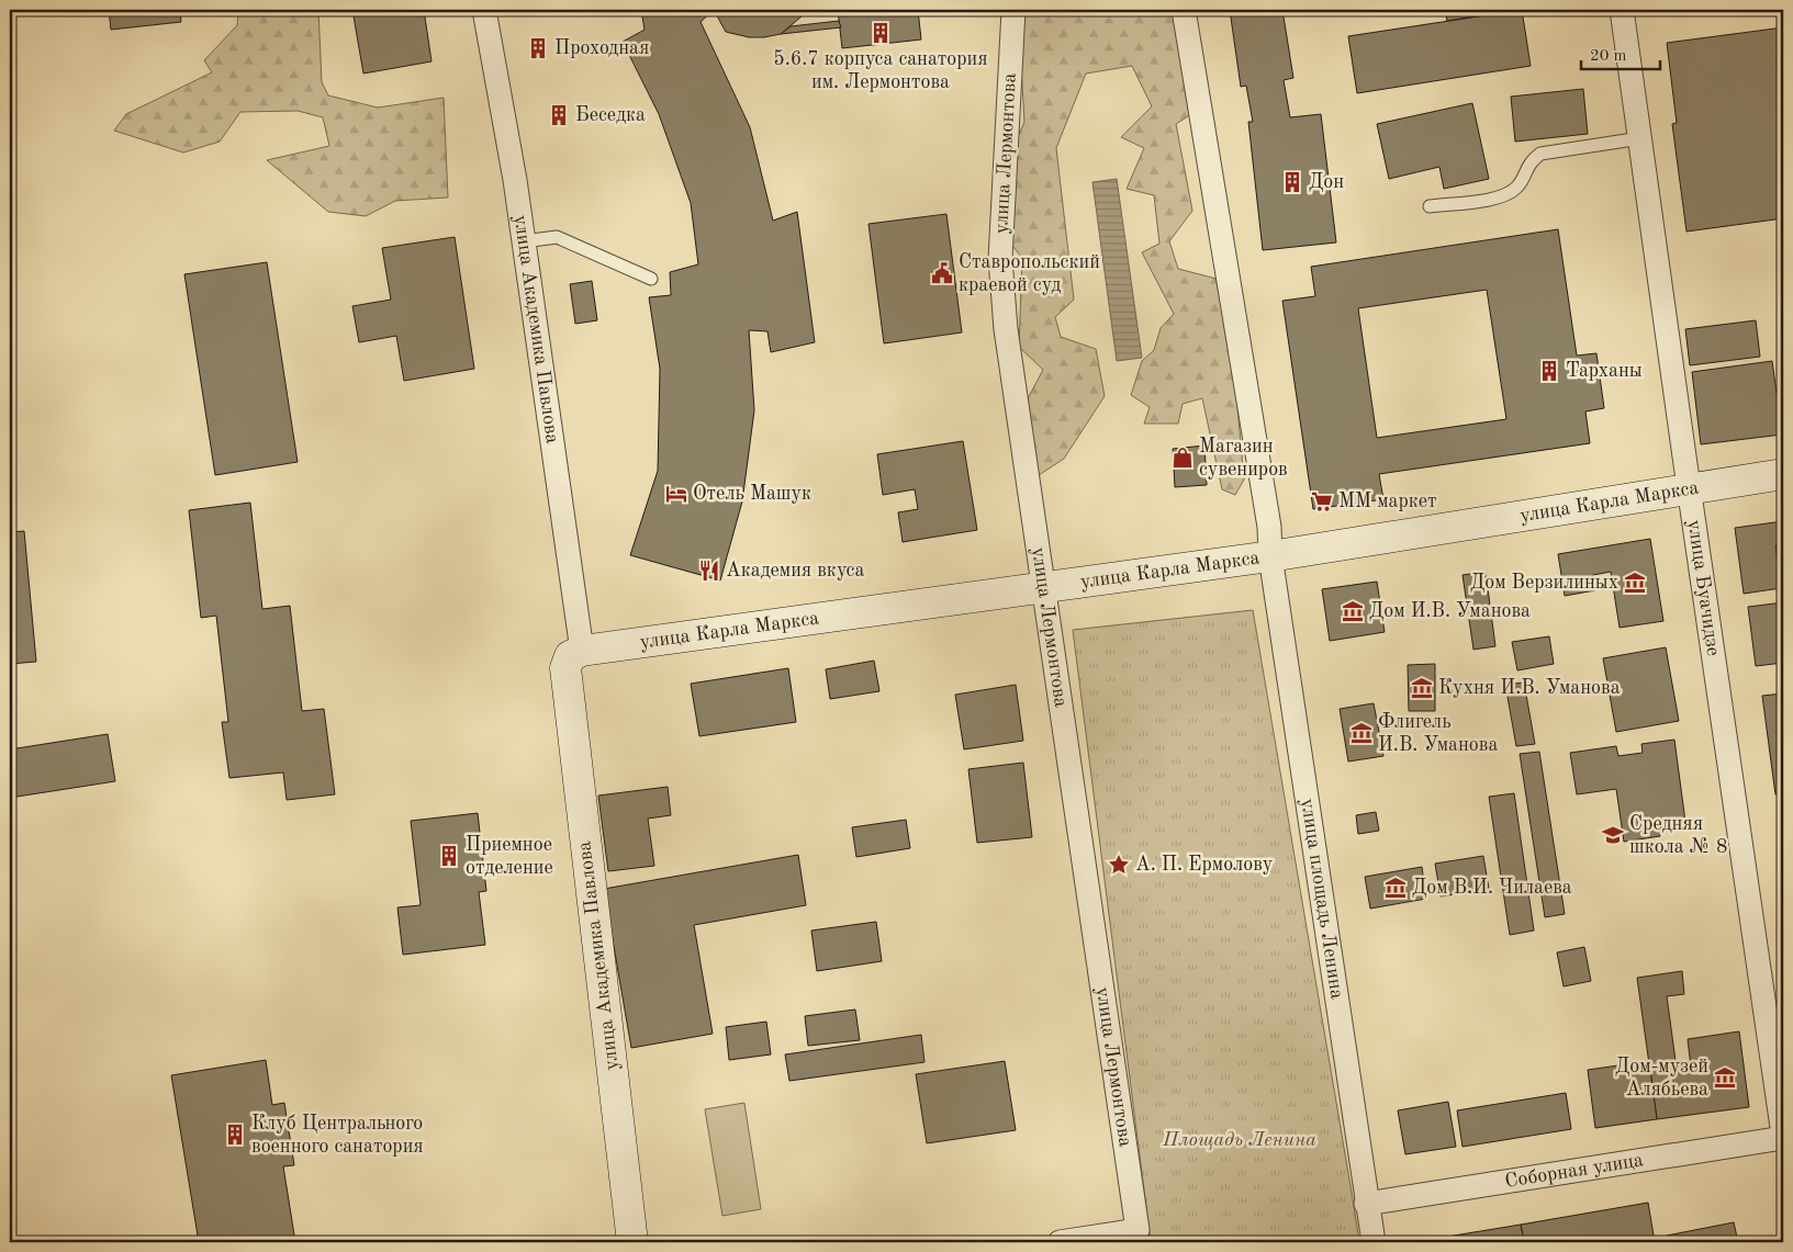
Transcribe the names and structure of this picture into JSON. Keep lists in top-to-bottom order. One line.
{"streets":{"street":["улица Лермонтова","улица Академика Павлова","улица Карла Маркса","улица Буачидзе","улица площадь Ленина","Соборная улица"]},"crossings":[["улица Лермонтова","улица Карла Маркса"],["улица Академика Павлова","улица Карла Маркса"],["улица Карла Маркса","улица Буачидзе"],["улица Карла Маркса","улица площадь Ленина"],["улица Буачидзе","Соборная улица"],["улица площадь Ленина","Соборная улица"]],"parks":["Площадь Ленина"],"places":{"building":["5.6.7 корпуса санатория им. Лермонтова","Проходная","Беседка","Дон","Тарханы","Приемное отделение","Клуб Центрального военного санатория"],"public building":["Ставропольский краевой суд"],"shop":["Магазин сувениров"],"hotel":["Отель Машук"],"supermarket":["ММ маркет"],"restaurant":["Академия вкуса"],"museum":["Дом Верзилиных","Дом И.В. Уманова","Кухня И.В. Уманова","Флигель И.В. Уманова","Дом В.И. Чилаева","Дом-музей Алябьева"],"school or university":["Средняя школа № 8"],"place":["А. П. Ермолову"]},"scale_bar":"20 m"}
